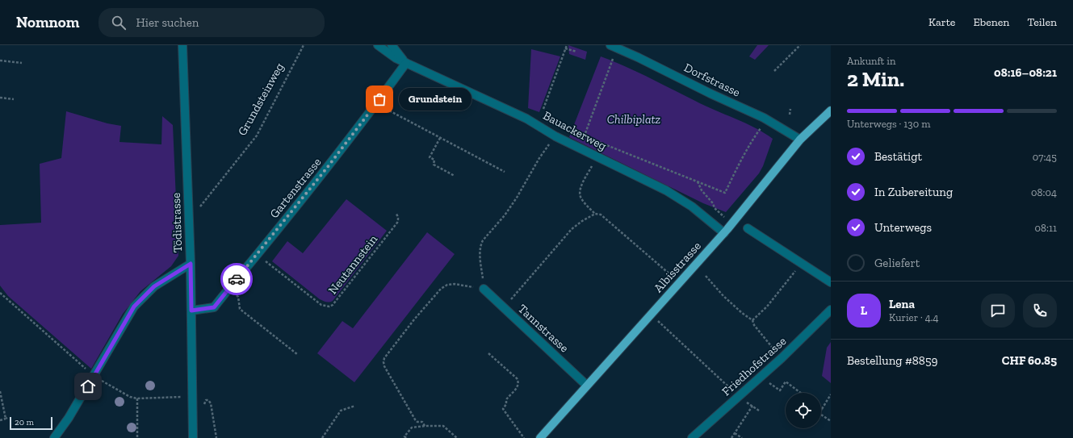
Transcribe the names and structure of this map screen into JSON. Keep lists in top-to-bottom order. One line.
{"streets":{"main road":["Albisstrasse"],"street":["Dorfstrasse","Bauackerweg","Gartenstrasse","Tödistrasse","Tannstrasse","Friedhofstrasse"],"path":["Grundsteinweg","Neutannstein"]},"crossings":[["Dorfstrasse","Albisstrasse"],["Bauackerweg","Gartenstrasse"],["Bauackerweg","Albisstrasse"],["Gartenstrasse","Tödistrasse"],["Albisstrasse","Tannstrasse"]],"parks":["Chilbiplatz"],"places":["Grundstein"],"scale_bar":"20 m","page":{"header":"Nomnom","search":"Hier suchen","nav":["Karte","Ebenen","Teilen"],"heading":["2 Min.","Ankunft in","08:16–08:21"],"panel":["Lena","Kurier · 4.4","Bestellung #8859","CHF 60.85"],"bubble":"Grundstein","bar":"Unterwegs · 130 m","list":[["Bestätigt","07:45"],["In Zubereitung","08:04"],["Unterwegs","08:11"],"Geliefert"],"round":"L","scale":"20 m"}}
